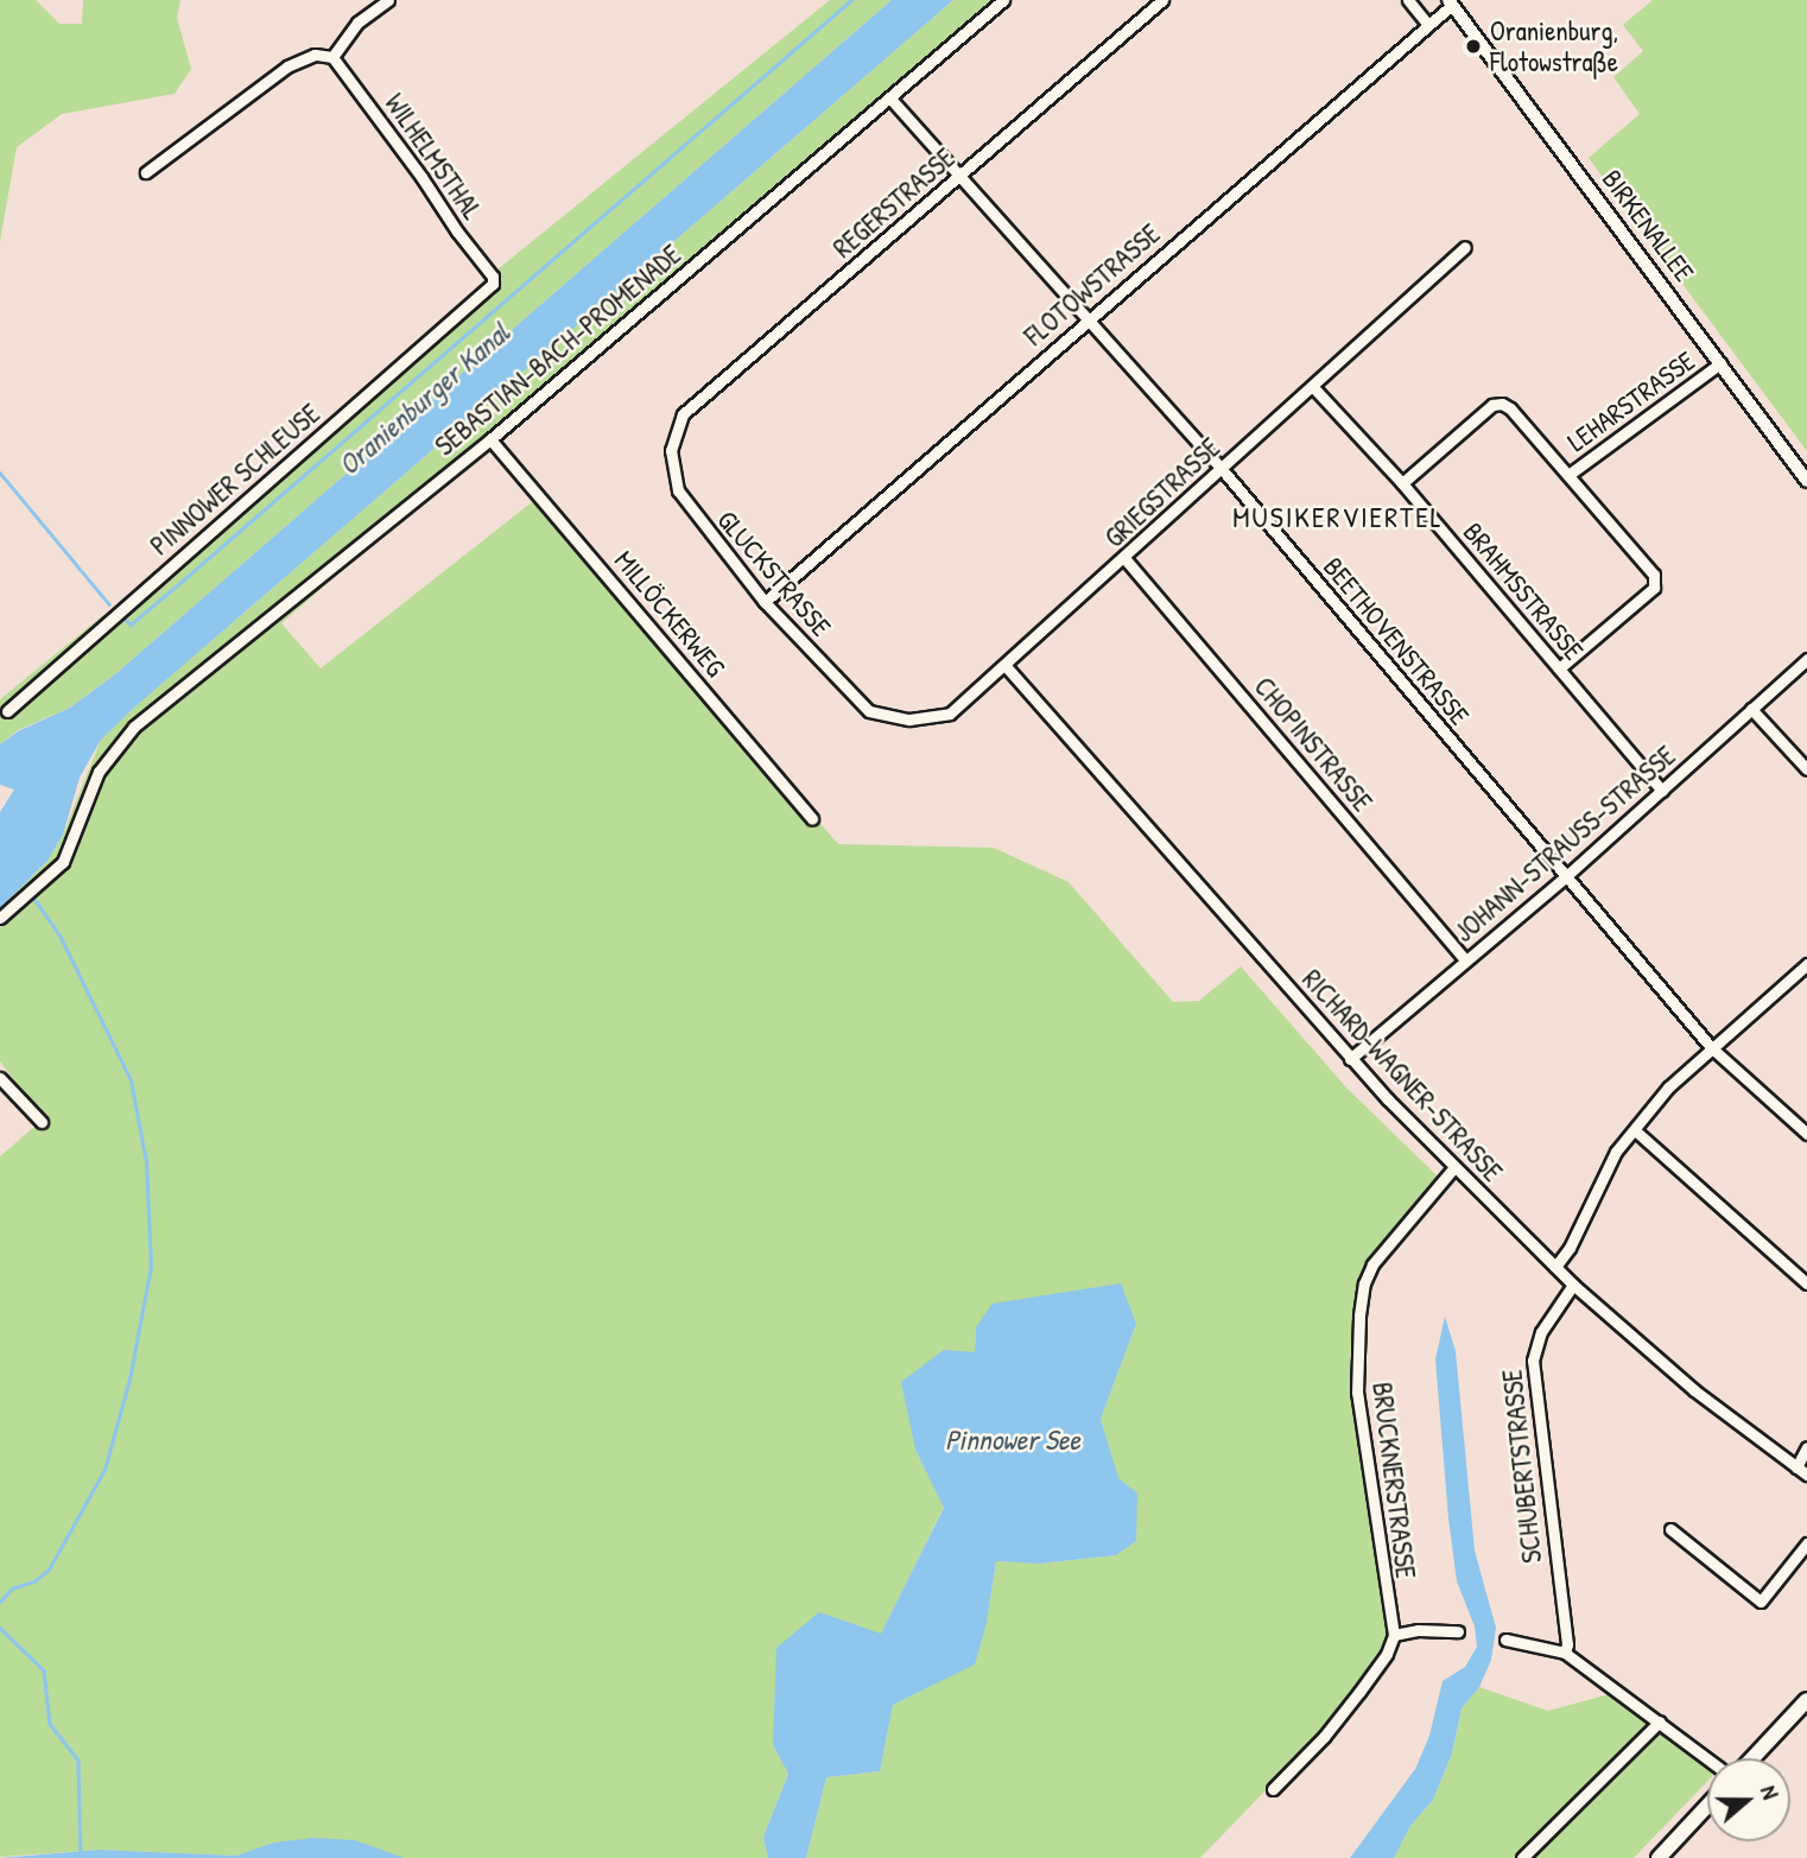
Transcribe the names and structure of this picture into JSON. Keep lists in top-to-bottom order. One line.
{"streets":{"street":["WILHELMSTHAL","REGERSTRASSE","BIRKENALLEE","FLOTOWSTRASSE","SEBASTIAN-BACH-PROMENADE","LEHARSTRASSE","PINNOWER SCHLEUSE","GRIEGSTRASSE","GLUCKSTRASSE","BRAHMSSTRASSE","MILLÖCKERWEG","BEETHOVENSTRASSE","CHOPINSTRASSE","JOHANN-STRAUSS-STRASSE","RICHARD-WAGNER-STRASSE","SCHUBERTSTRASSE","BRUCKNERSTRASSE"]},"crossings":[["WILHELMSTHAL","PINNOWER SCHLEUSE"],["REGERSTRASSE","GLUCKSTRASSE"],["REGERSTRASSE","BEETHOVENSTRASSE"],["BIRKENALLEE","FLOTOWSTRASSE"],["BIRKENALLEE","LEHARSTRASSE"],["FLOTOWSTRASSE","GLUCKSTRASSE"],["FLOTOWSTRASSE","BEETHOVENSTRASSE"],["SEBASTIAN-BACH-PROMENADE","MILLÖCKERWEG"],["SEBASTIAN-BACH-PROMENADE","BEETHOVENSTRASSE"],["GRIEGSTRASSE","GLUCKSTRASSE"],["GRIEGSTRASSE","BRAHMSSTRASSE"],["GRIEGSTRASSE","BEETHOVENSTRASSE"],["GRIEGSTRASSE","CHOPINSTRASSE"],["GRIEGSTRASSE","RICHARD-WAGNER-STRASSE"],["BRAHMSSTRASSE","JOHANN-STRAUSS-STRASSE"],["BEETHOVENSTRASSE","JOHANN-STRAUSS-STRASSE"],["CHOPINSTRASSE","JOHANN-STRAUSS-STRASSE"],["JOHANN-STRAUSS-STRASSE","RICHARD-WAGNER-STRASSE"],["RICHARD-WAGNER-STRASSE","SCHUBERTSTRASSE"],["RICHARD-WAGNER-STRASSE","BRUCKNERSTRASSE"]],"districts":["MUSIKERVIERTEL"],"water":["Oranienburger Kanal","Pinnower See"],"places":["Oranienburg, Flotowstraße"],"north":"right"}
